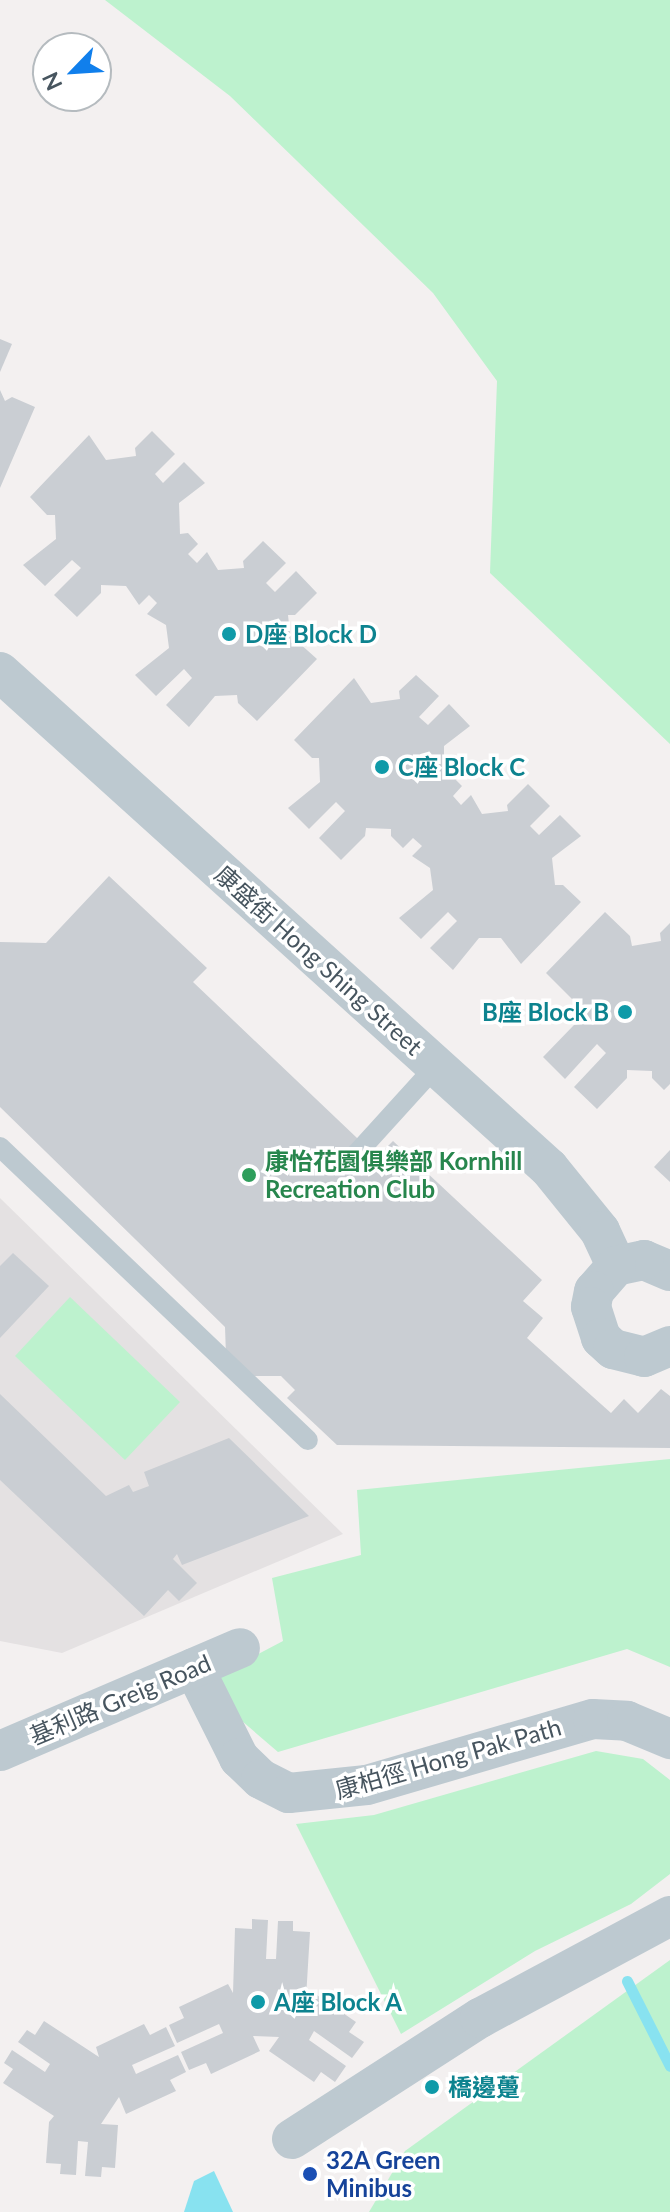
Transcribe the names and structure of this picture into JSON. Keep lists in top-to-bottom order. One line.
{"streets":{"street":["康盛街 Hong Shing Street","基利路 Greig Road","康柏徑 Hong Pak Path"]},"crossings":[["基利路 Greig Road","康柏徑 Hong Pak Path"]],"places":["D座 Block D","C座 Block C","B座 Block B","康怡花園俱樂部 Kornhill Recreation Club","A座 Block A","橋邊躉","32A Green Minibus"],"north":"bottom left"}
